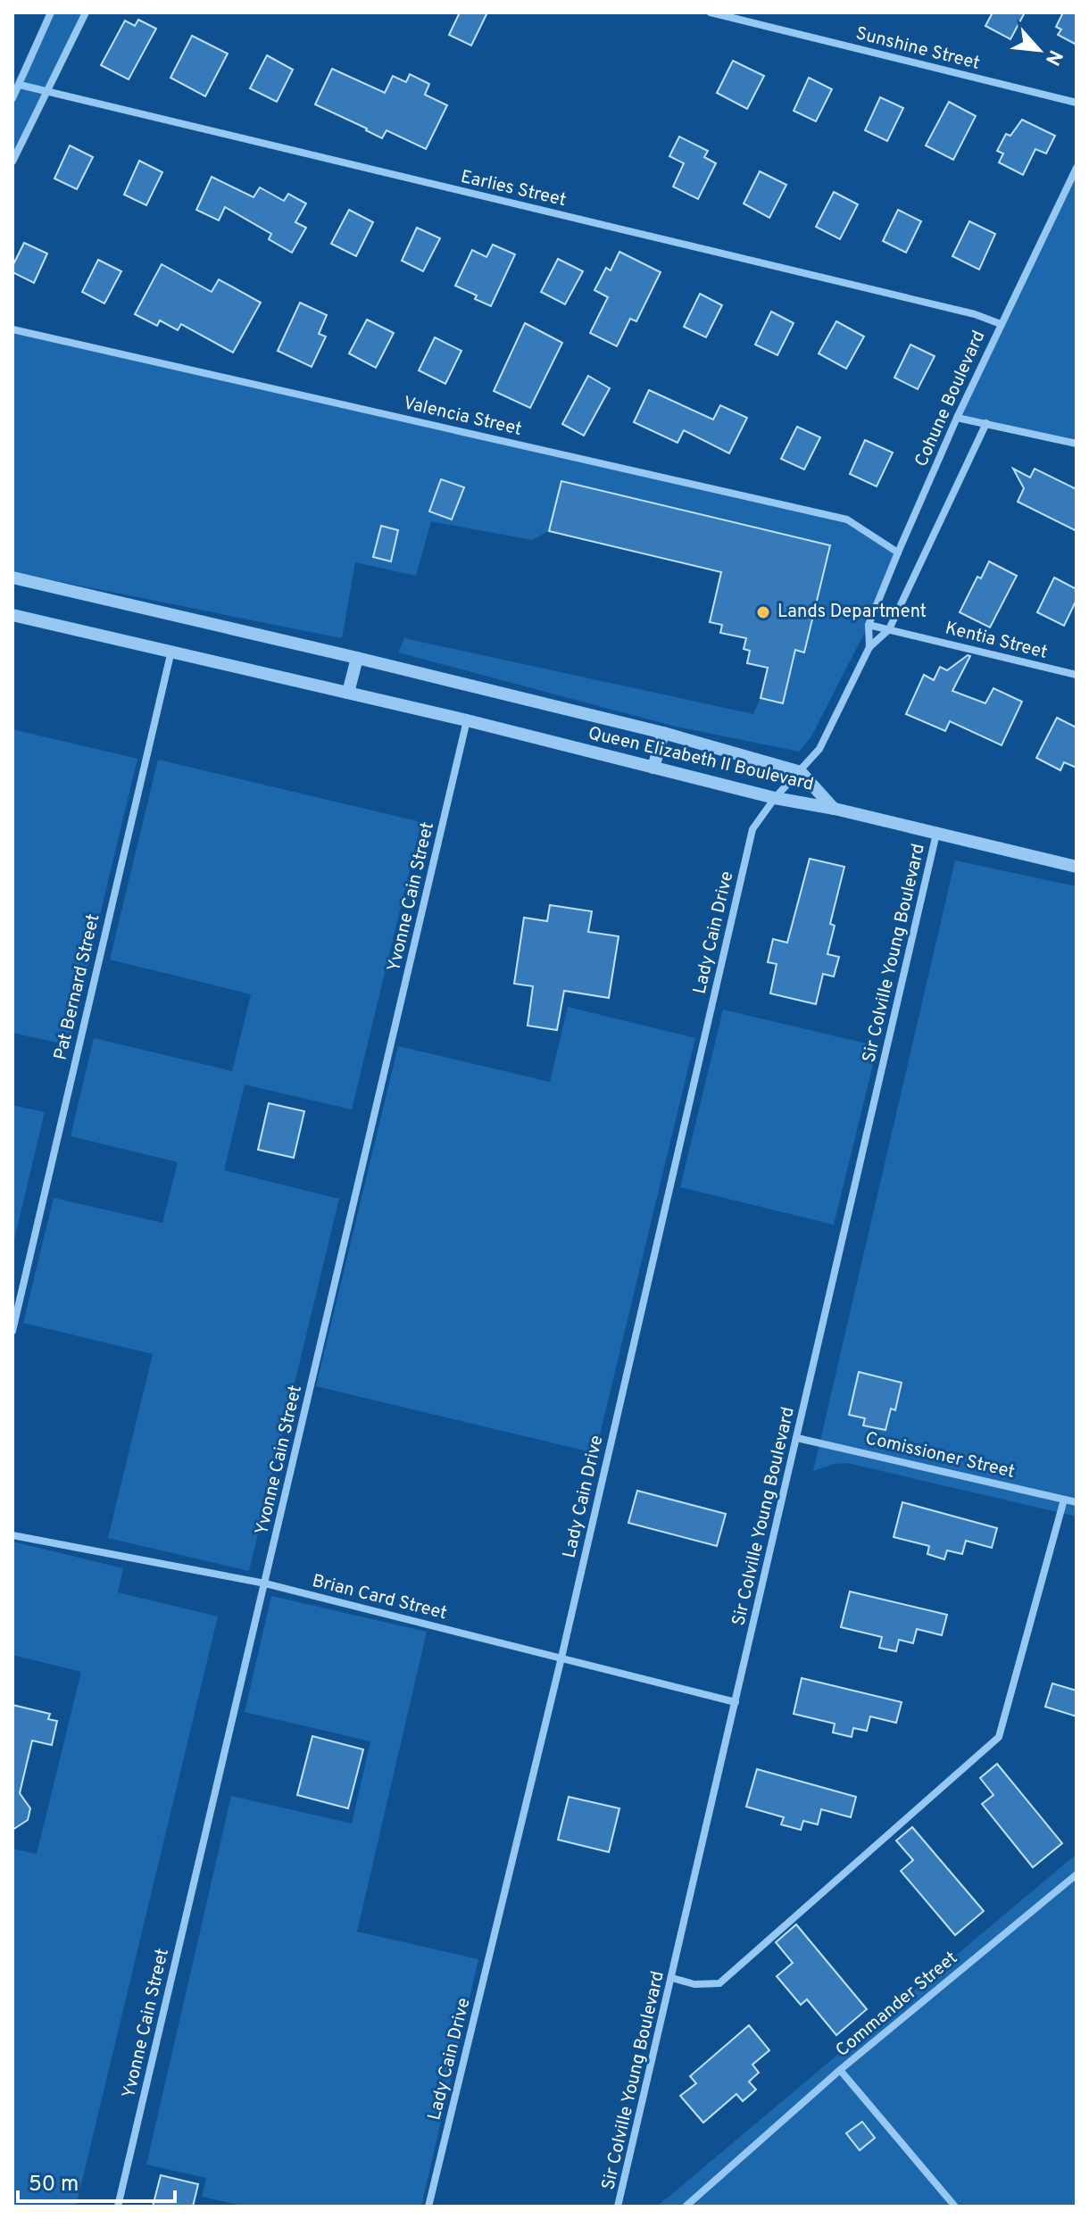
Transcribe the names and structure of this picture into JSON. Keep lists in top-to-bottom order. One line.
{"streets":{"street":["Sunshine Street","Earlies Street","Cohune Boulevard","Valencia Street","Kentia Street","Queen Elizabeth II Boulevard","Yvonne Cain Street","Lady Cain Drive","Sir Colville Young Boulevard","Pat Bernard Street","Comissioner Street","Brian Card Street","Commander Street"]},"crossings":[["Earlies Street","Cohune Boulevard"],["Cohune Boulevard","Valencia Street"],["Cohune Boulevard","Kentia Street"],["Cohune Boulevard","Queen Elizabeth II Boulevard"],["Cohune Boulevard","Lady Cain Drive"],["Queen Elizabeth II Boulevard","Yvonne Cain Street"],["Queen Elizabeth II Boulevard","Lady Cain Drive"],["Queen Elizabeth II Boulevard","Pat Bernard Street"],["Yvonne Cain Street","Brian Card Street"],["Lady Cain Drive","Brian Card Street"],["Sir Colville Young Boulevard","Comissioner Street"],["Sir Colville Young Boulevard","Brian Card Street"]],"places":["Lands Department"],"scale_bar":"50 m","north":"bottom right"}
